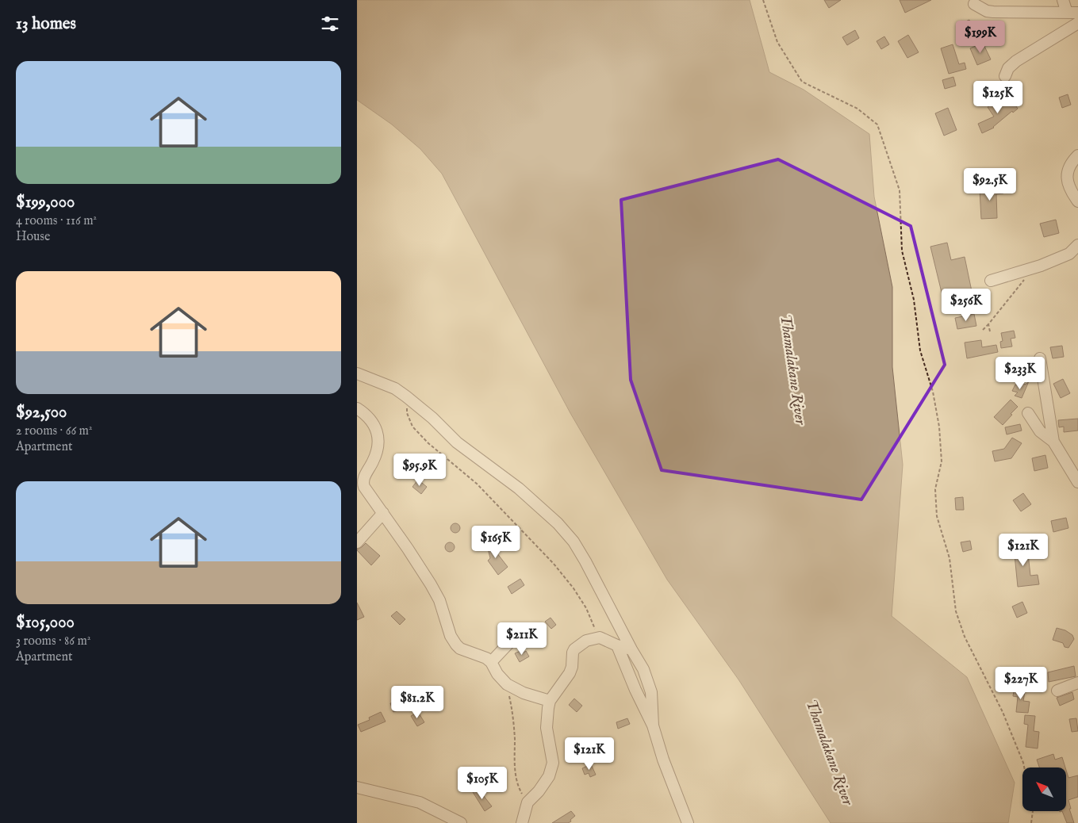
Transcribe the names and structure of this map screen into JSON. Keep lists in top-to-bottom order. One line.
{"water":["Thamalakane River"],"north":"top left","page":{"heading":"13 homes","price":["$199K","$125K","$92.5K","$256K","$233K","$95.9K","$165K","$121K","$211K","$227K","$81.2K","$121K","$105K"],"list":[{"name":"$199,000","note":"4 rooms · 116 m² · House"},{"name":"$92,500","note":"2 rooms · 66 m² · Apartment"},{"name":"$105,000","note":"3 rooms · 86 m² · Apartment"}]}}
